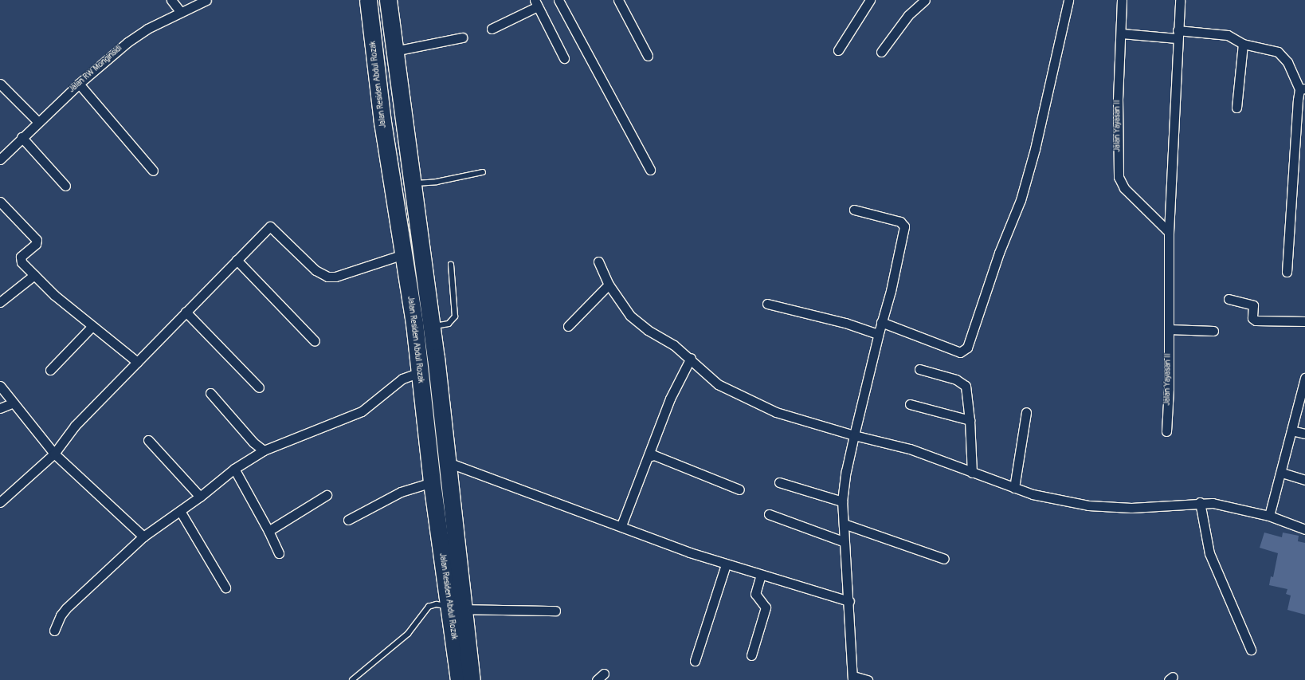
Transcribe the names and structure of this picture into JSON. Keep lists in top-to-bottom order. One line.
{"streets":{"highway":["Jalan Residen Abdul Rozak"],"street":["Jalan RW Monginsidi","Jalan Yayasan II"]}}
